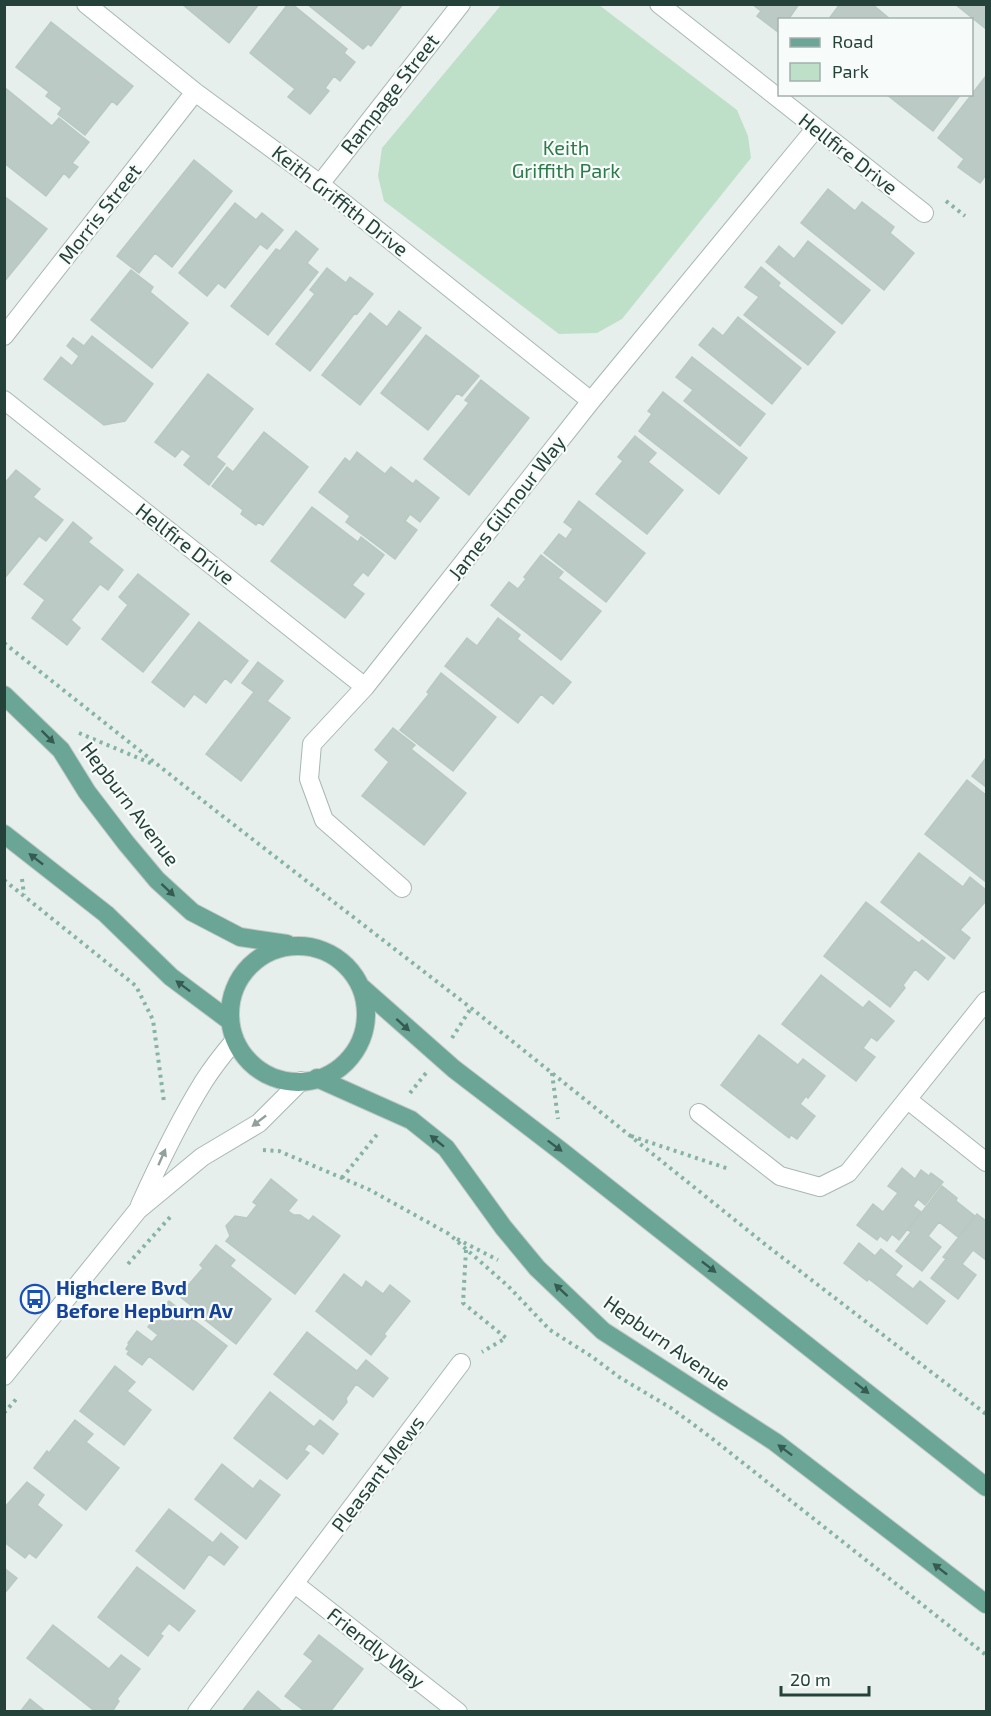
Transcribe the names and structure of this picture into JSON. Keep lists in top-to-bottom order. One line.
{"streets":{"main road":["Hepburn Avenue"],"street":["Rampage Street","Hellfire Drive","Keith Griffith Drive","Morris Street","James Gilmour Way","Pleasant Mews","Friendly Way"]},"crossings":[["Rampage Street","Keith Griffith Drive"],["Hellfire Drive","James Gilmour Way"],["Keith Griffith Drive","Morris Street"],["Keith Griffith Drive","James Gilmour Way"],["Pleasant Mews","Friendly Way"]],"parks":["Keith Griffith Park"],"places":{"bus stop":["Highclere Bvd Before Hepburn Av"]},"legend":["Road","Park"],"scale_bar":"20 m"}
